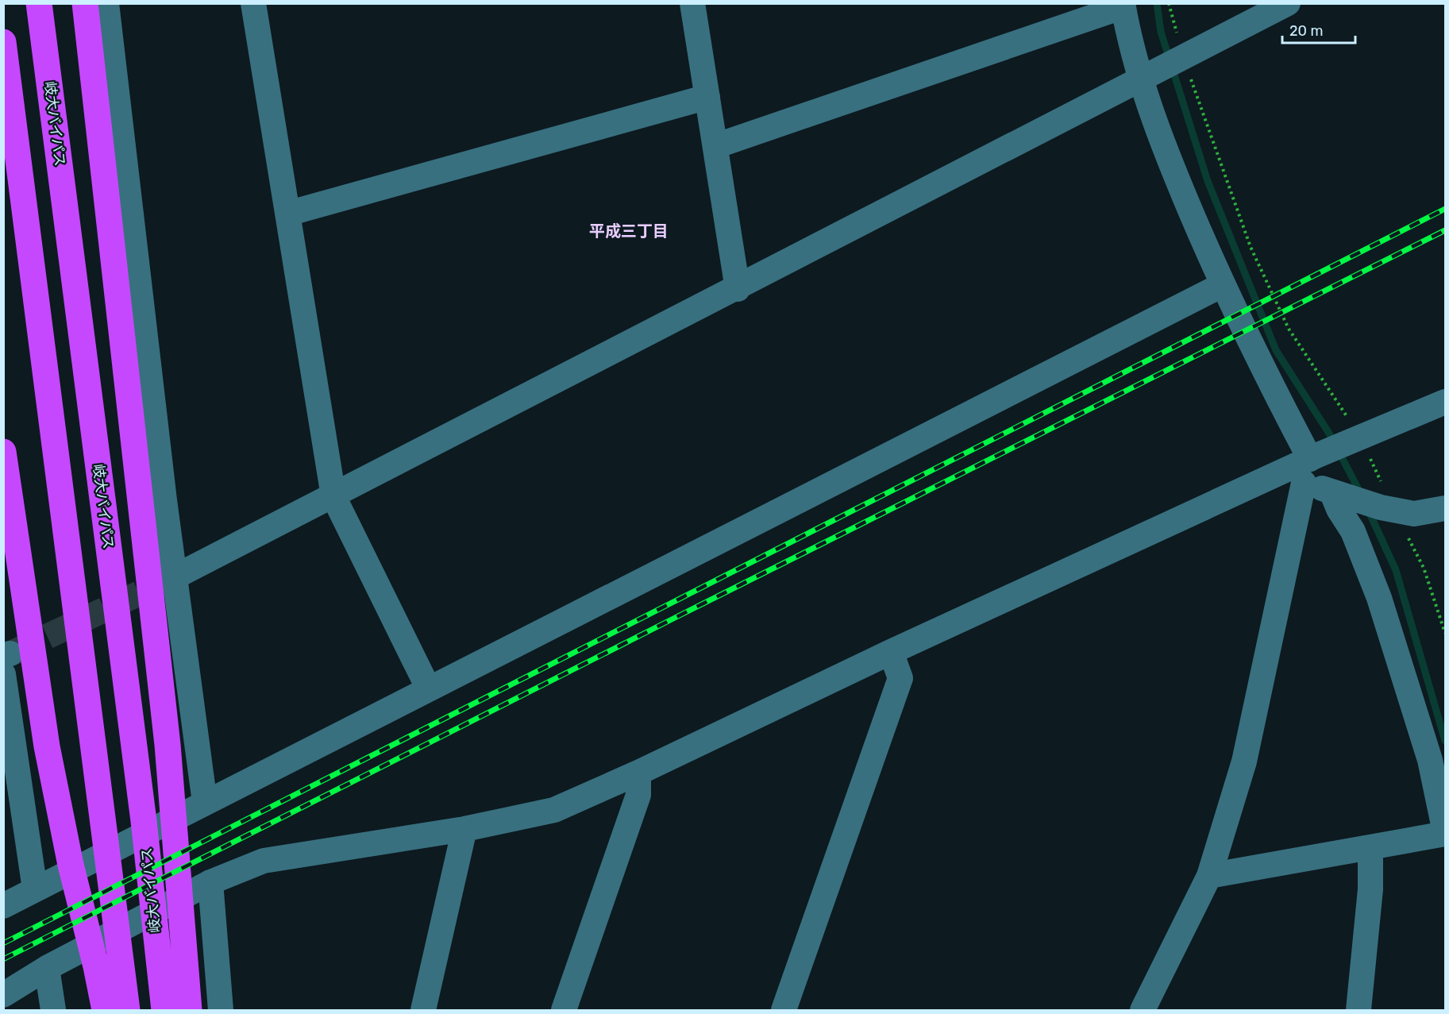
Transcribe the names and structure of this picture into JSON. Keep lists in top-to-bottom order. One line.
{"streets":{"highway":["岐大バイパス"]},"districts":["平成三丁目"],"scale_bar":"20 m"}
